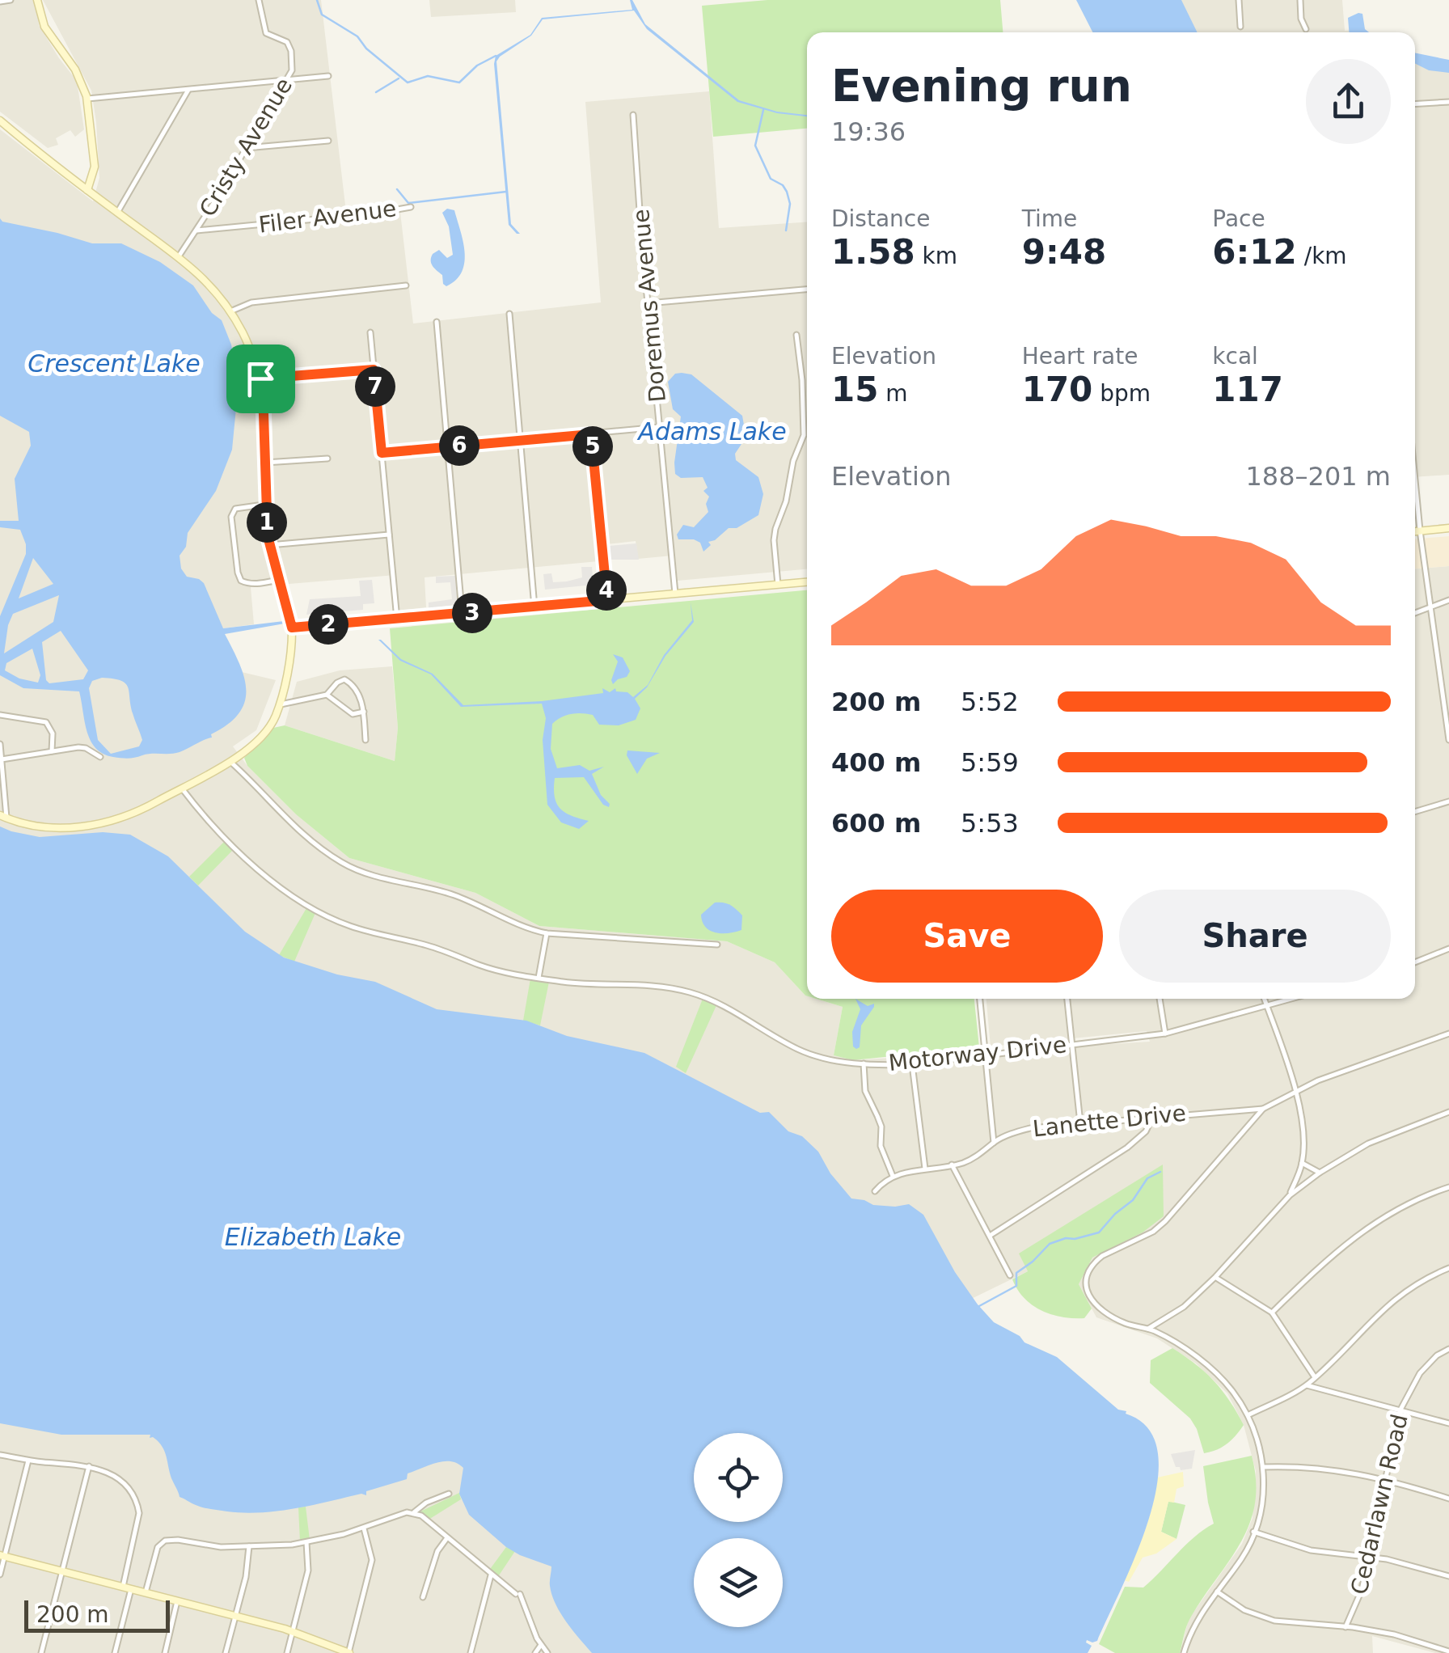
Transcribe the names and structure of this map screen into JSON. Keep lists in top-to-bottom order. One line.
{"streets":{"street":["Cristy Avenue","Filer Avenue","Doremus Avenue","Motorway Drive","Lanette Drive","Cedarlawn Road"]},"crossings":[["Cristy Avenue","Filer Avenue"]],"water":["Crescent Lake","Adams Lake","Elizabeth Lake"],"scale_bar":"200 m","page":{"heading":["Evening run","19:36"],"stats":[["Distance","1.58 km"],["Time","9:48"],["Pace","6:12 /km"],["Elevation","15 m"],["Heart rate","170 bpm"],["kcal","117"]],"pins":["7","6","5","1","4","3","2"],"chart":["Elevation","188–201 m"],"list":[{"name":"200 m","note":"5:52"},{"name":"400 m","note":"5:59"},{"name":"600 m","note":"5:53"}],"buttons":["Save","Share"],"scale":"200 m"}}
